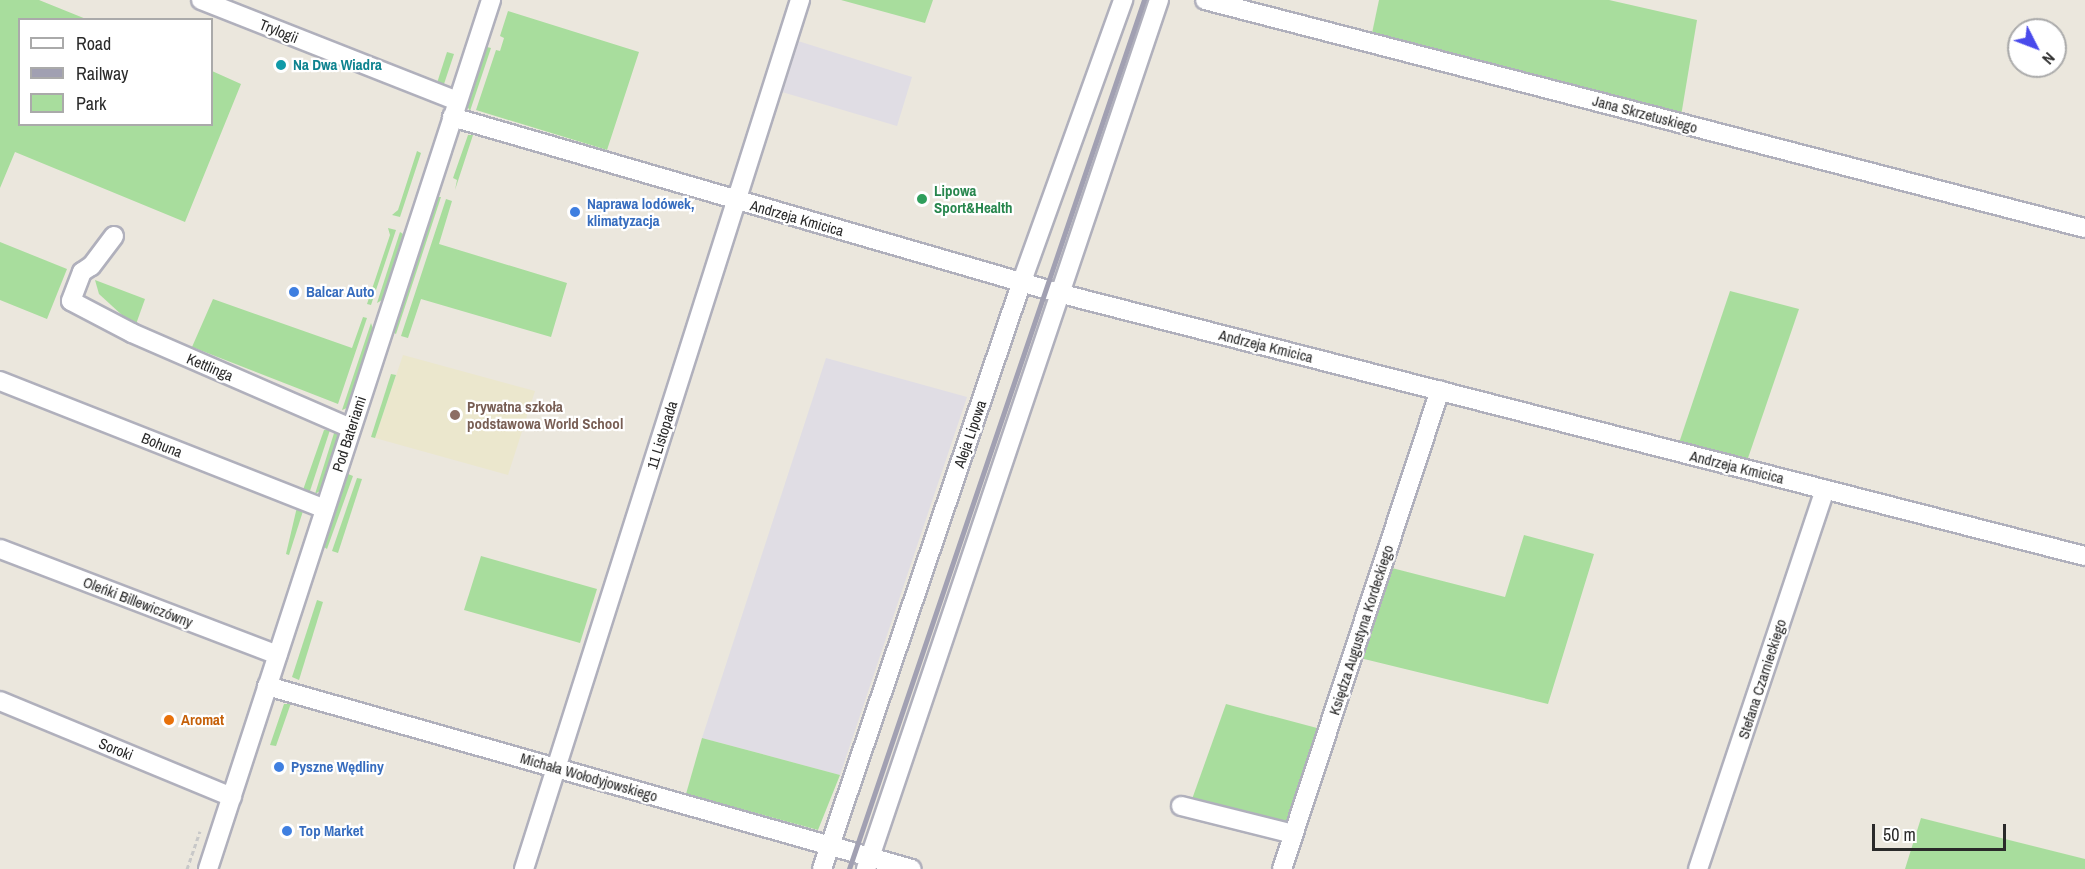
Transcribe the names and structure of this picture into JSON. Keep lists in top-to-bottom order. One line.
{"streets":{"street":["Trylogii","Jana Skrzetuskiego","Andrzeja Kmicica","Kettlinga","Pod Bateriami","Aleja Lipowa","11 Listopada","Bohuna","Oleńki Billewiczówny","Księdza Augustyna Kordeckiego","Stefana Czarnieckiego","Soroki","Michała Wołodyjowskiego"]},"crossings":[["Trylogii","Andrzeja Kmicica"],["Trylogii","Pod Bateriami"],["Andrzeja Kmicica","Pod Bateriami"],["Andrzeja Kmicica","Aleja Lipowa"],["Andrzeja Kmicica","11 Listopada"],["Andrzeja Kmicica","Księdza Augustyna Kordeckiego"],["Andrzeja Kmicica","Stefana Czarnieckiego"],["Kettlinga","Pod Bateriami"],["Pod Bateriami","Bohuna"],["Pod Bateriami","Oleńki Billewiczówny"],["Pod Bateriami","Soroki"],["Pod Bateriami","Michała Wołodyjowskiego"],["Aleja Lipowa","Michała Wołodyjowskiego"],["11 Listopada","Michała Wołodyjowskiego"]],"places":["Na Dwa Wiadra","Lipowa Sport&Health","Naprawa lodówek, klimatyzacja","Balcar Auto","Prywatna szkoła podstawowa World School","Aromat","Pyszne Wędliny","Top Market"],"legend":["Road","Railway","Park"],"scale_bar":"50 m","north":"bottom right"}
